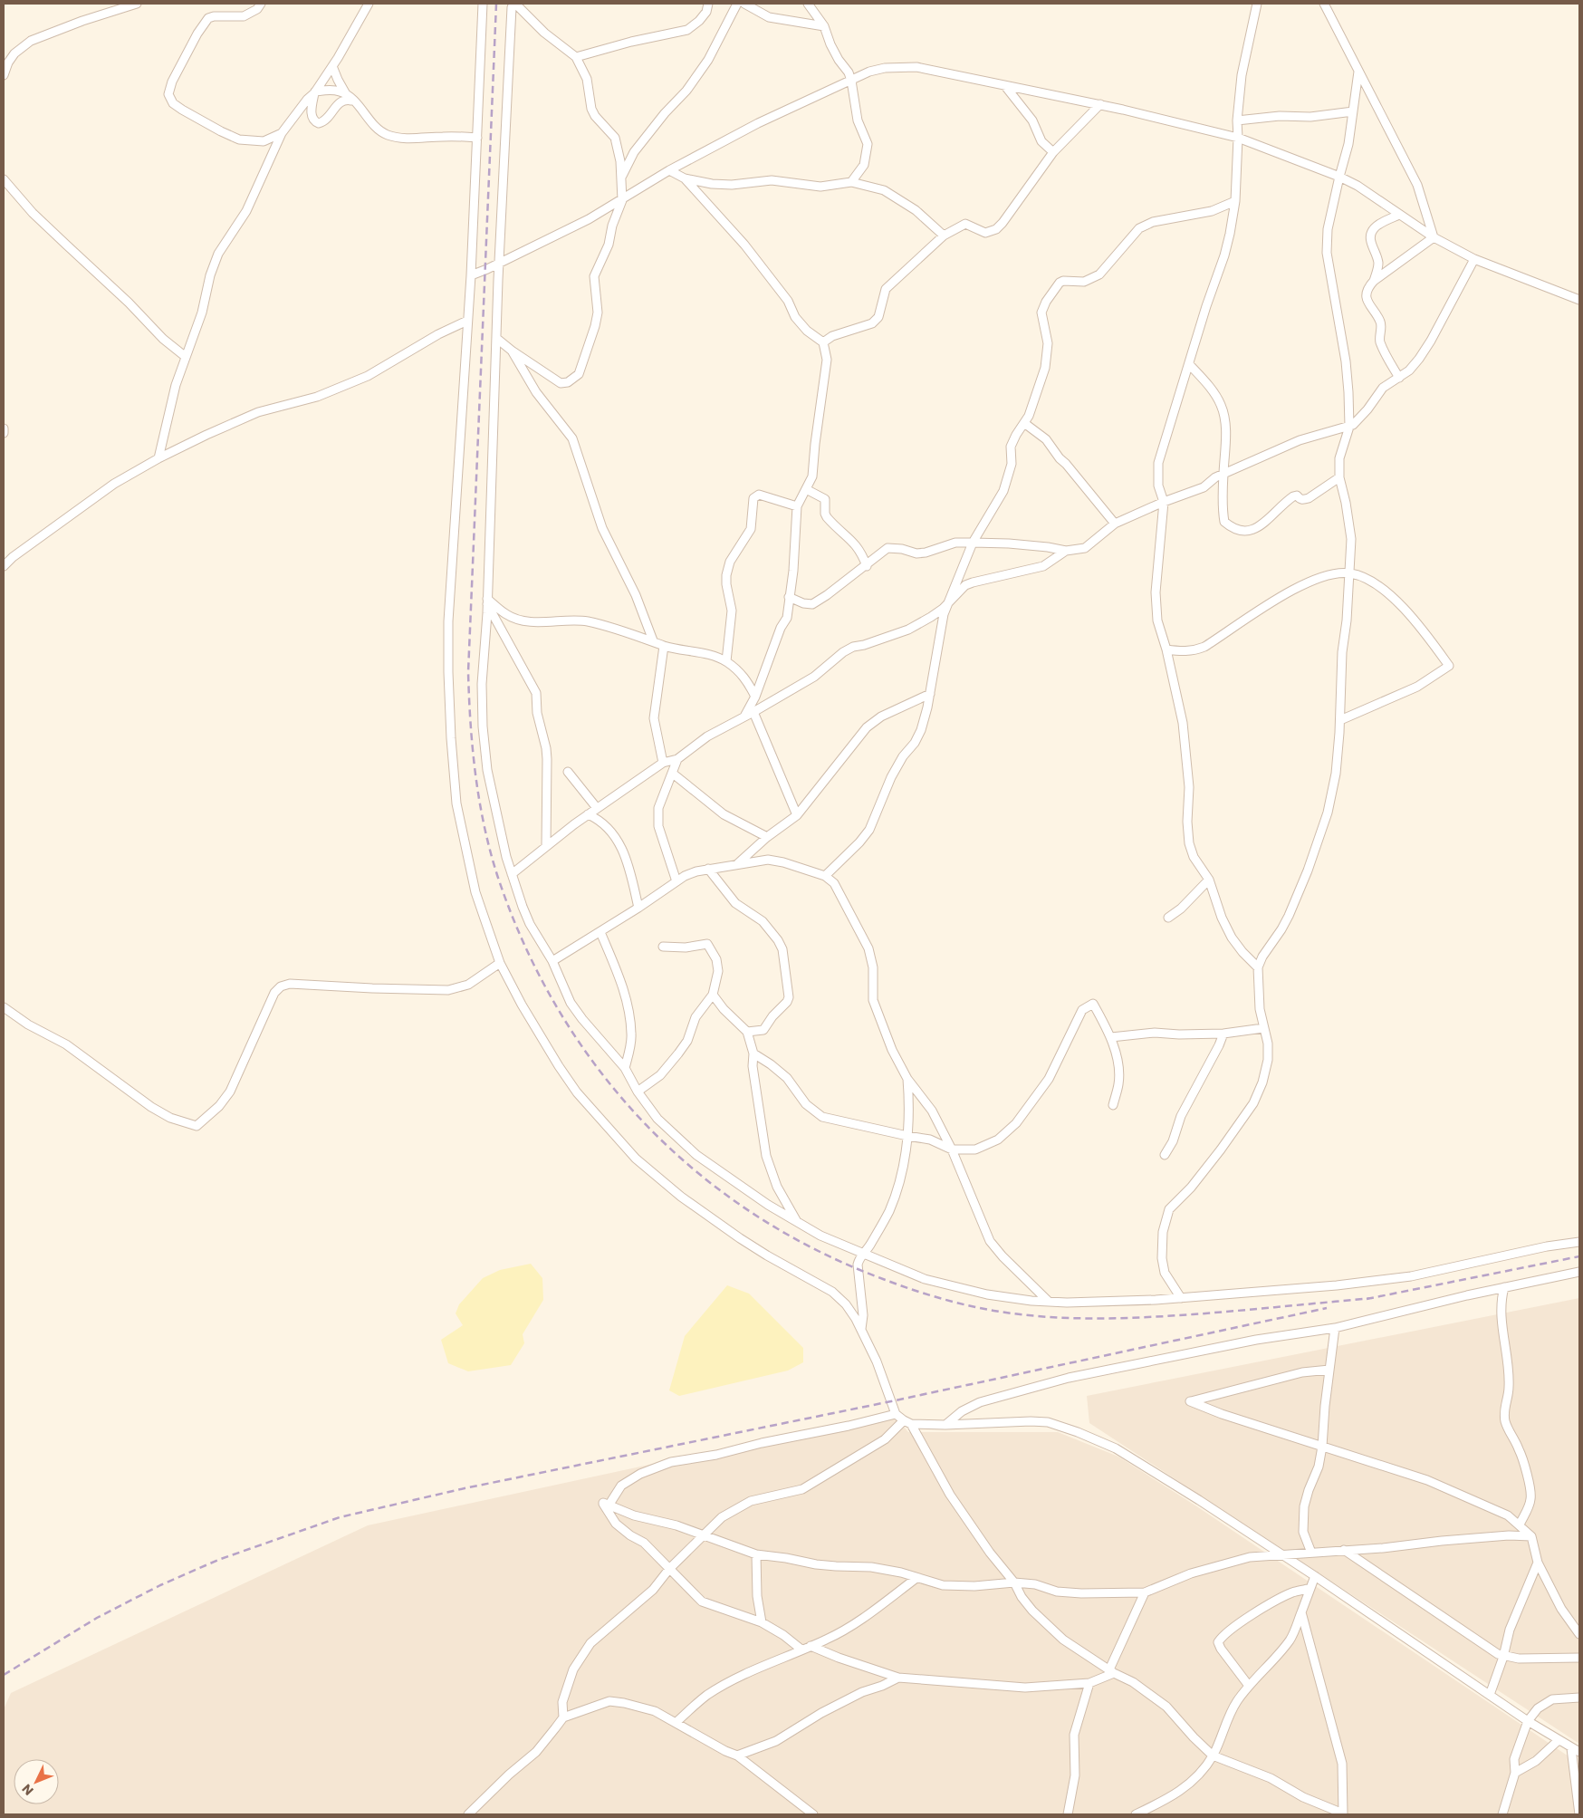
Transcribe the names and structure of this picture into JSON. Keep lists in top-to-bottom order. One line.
{"north":"bottom left"}
